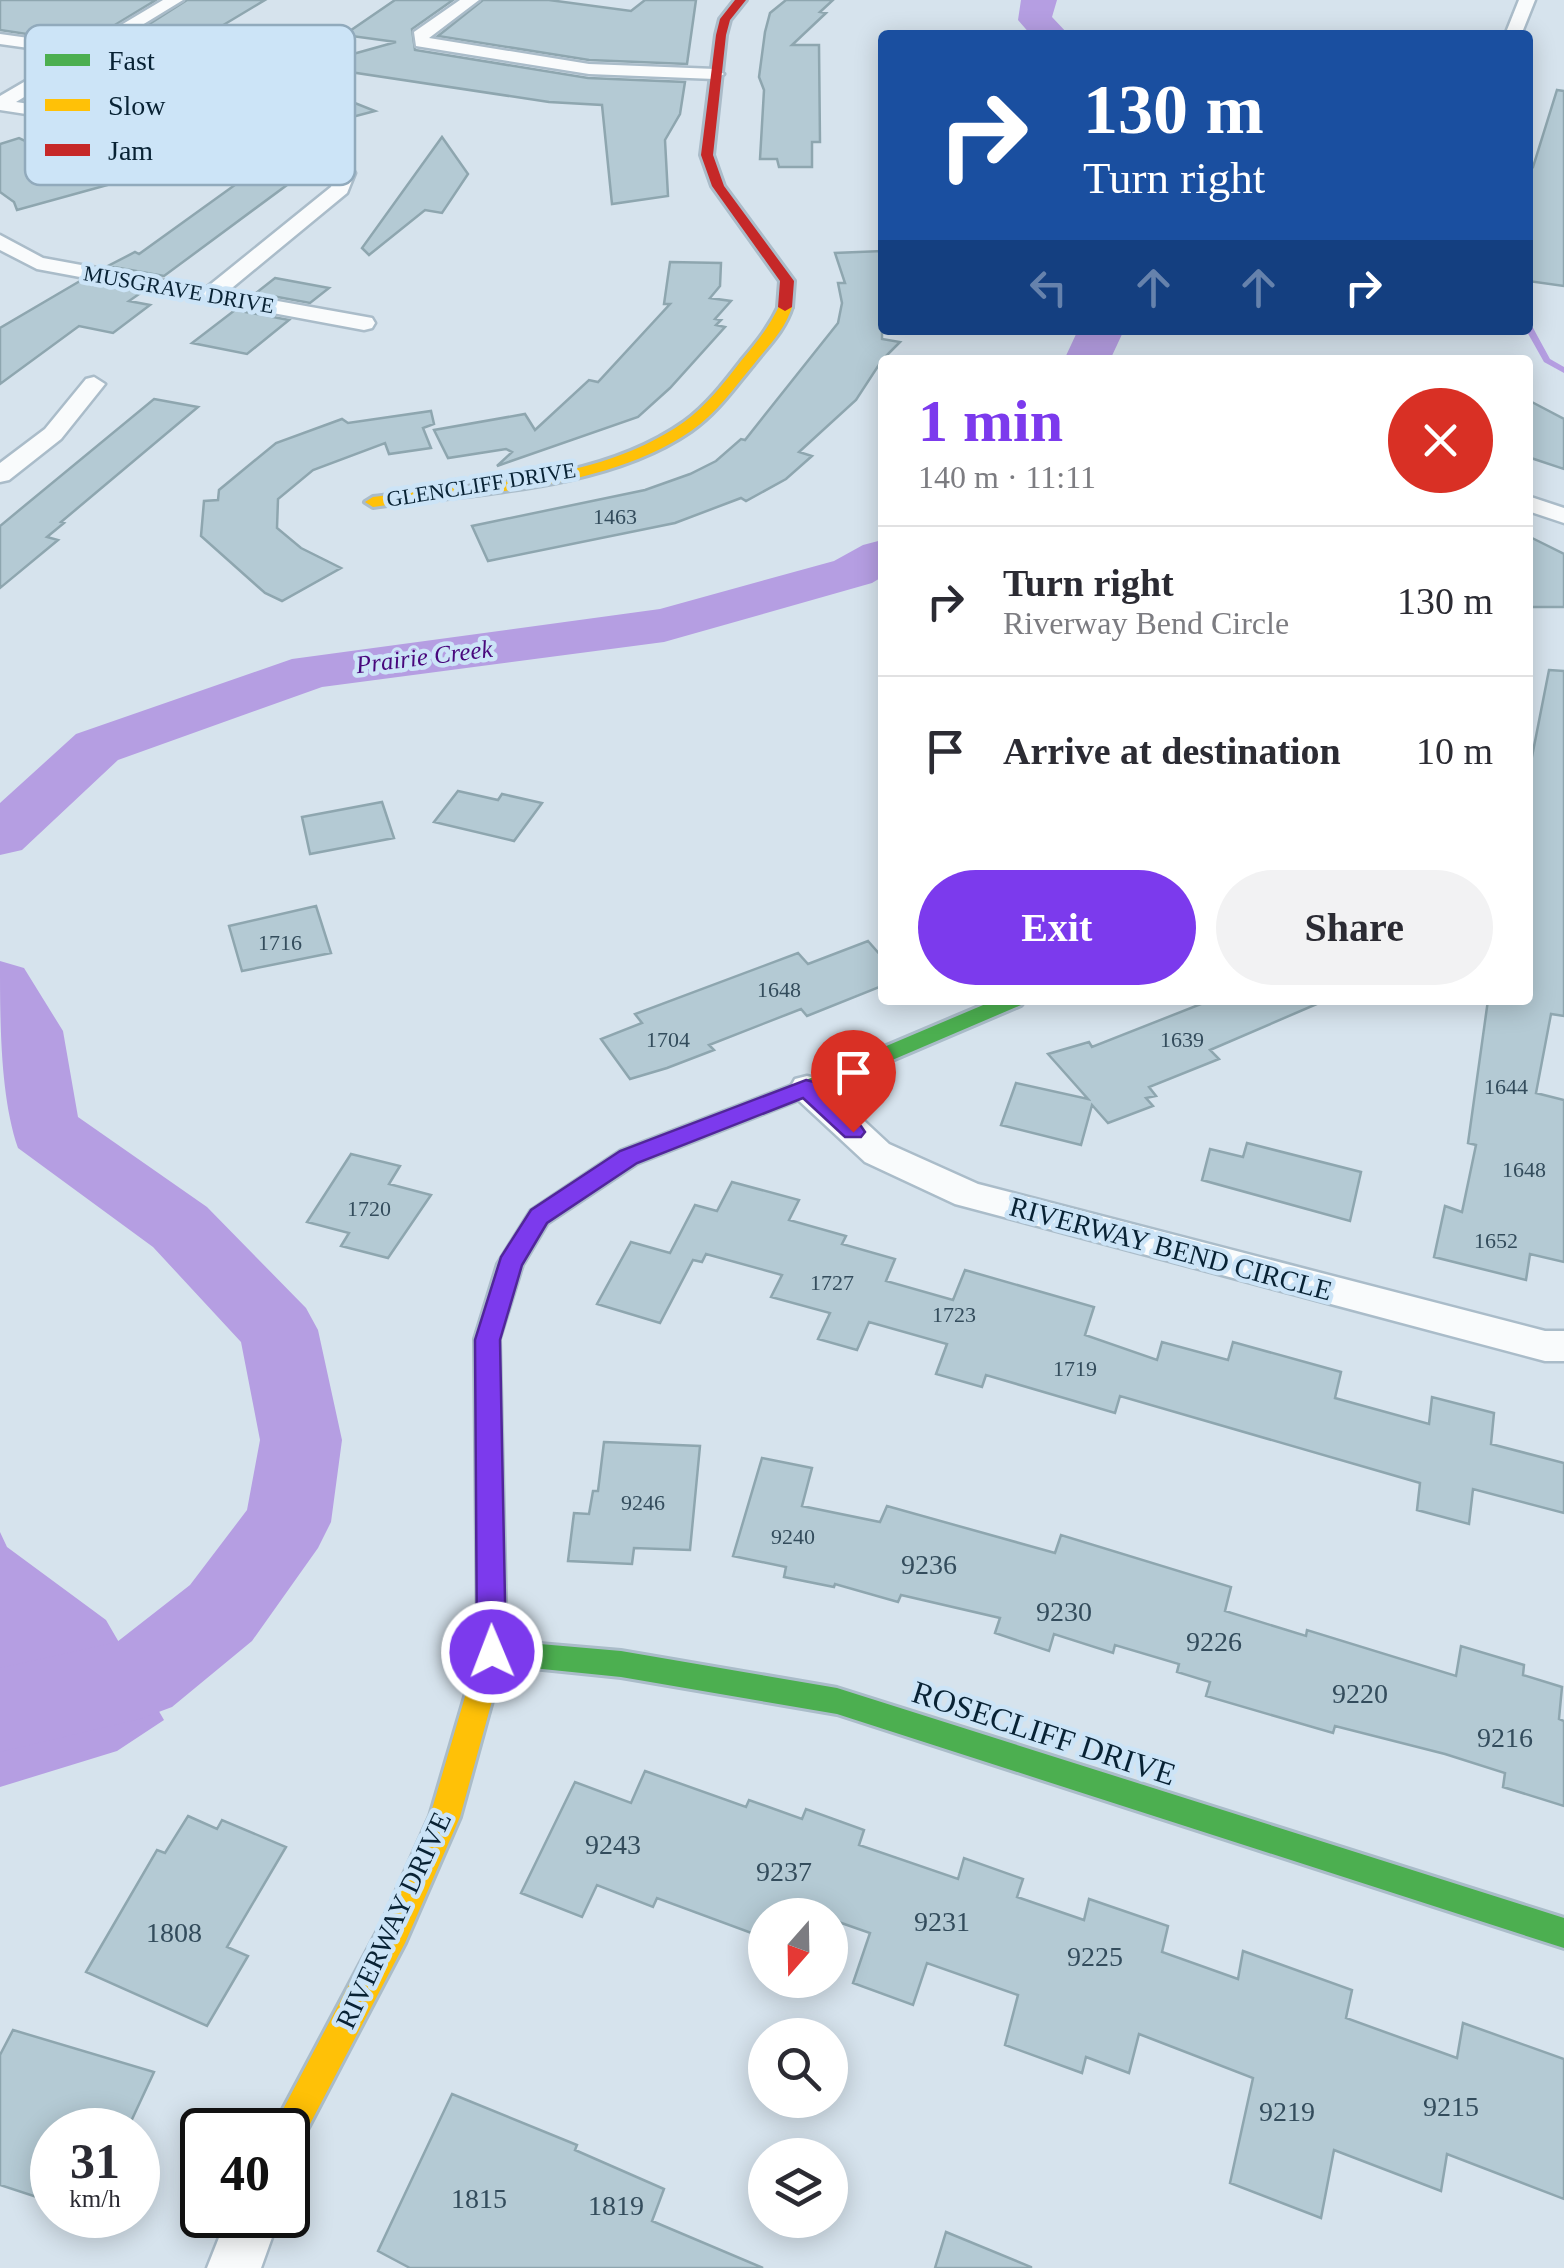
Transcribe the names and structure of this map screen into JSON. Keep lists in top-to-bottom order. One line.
{"streets":{"street":["MUSGRAVE DRIVE","GLENCLIFF DRIVE","RIVERWAY BEND CIRCLE","ROSECLIFF DRIVE","RIVERWAY DRIVE"]},"crossings":[["RIVERWAY BEND CIRCLE","RIVERWAY DRIVE"],["ROSECLIFF DRIVE","RIVERWAY DRIVE"]],"water":["Prairie Creek"],"house_numbers":["1463","1716","1648","1704","1639","1644","1648","1720","1652","1727","1723","1719","9246","9240","9236","9230","9226","9220","9216","9243","9237","9231","1808","9225","9215","9219","1815","1819"],"legend":["Fast","Slow","Jam"],"north":"bottom","page":{"turn":["130 m","Turn right"],"heading":["1 min","140 m · 11:11"],"list":[{"name":"Turn right","note":"Riverway Bend Circle","value":"130 m"},{"name":"Arrive at destination","value":"10 m"}],"buttons":["Exit","Share"],"speed":"31 km/h","limit":"40"}}
